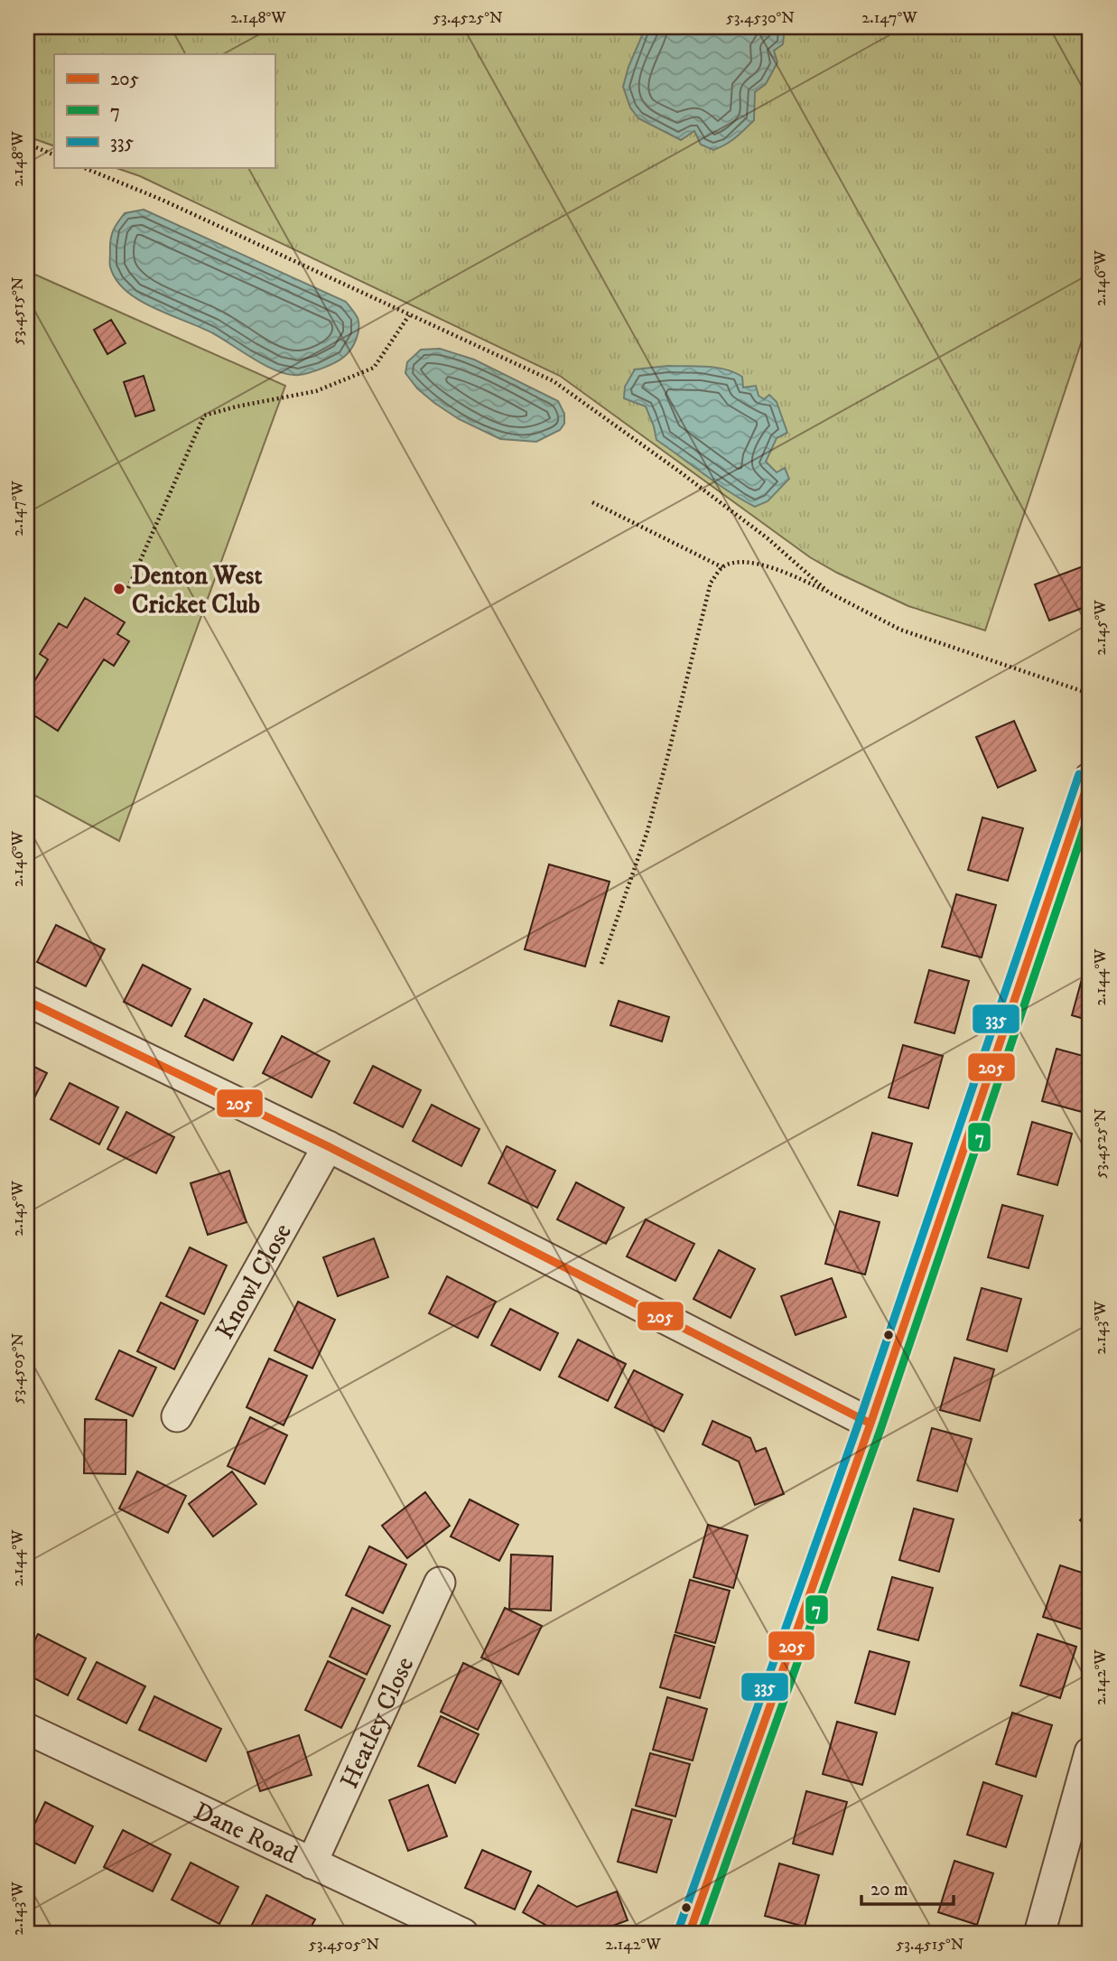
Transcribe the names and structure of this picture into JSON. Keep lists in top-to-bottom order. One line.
{"streets":{"street":["Knowl Close","Heatley Close","Dane Road"]},"crossings":[["Heatley Close","Dane Road"]],"places":["Denton West Cricket Club"],"lines":["transit line 335","transit line 205","transit line 7"],"legend":["205","7","335"],"scale_bar":"20 m","coordinates":["2.148°W","53.4525°N","53.4530°N","2.147°W","2.146°W","53.4515°N","2.145°W","2.144°W","2.143°W","53.4505°N","2.142°W"]}
